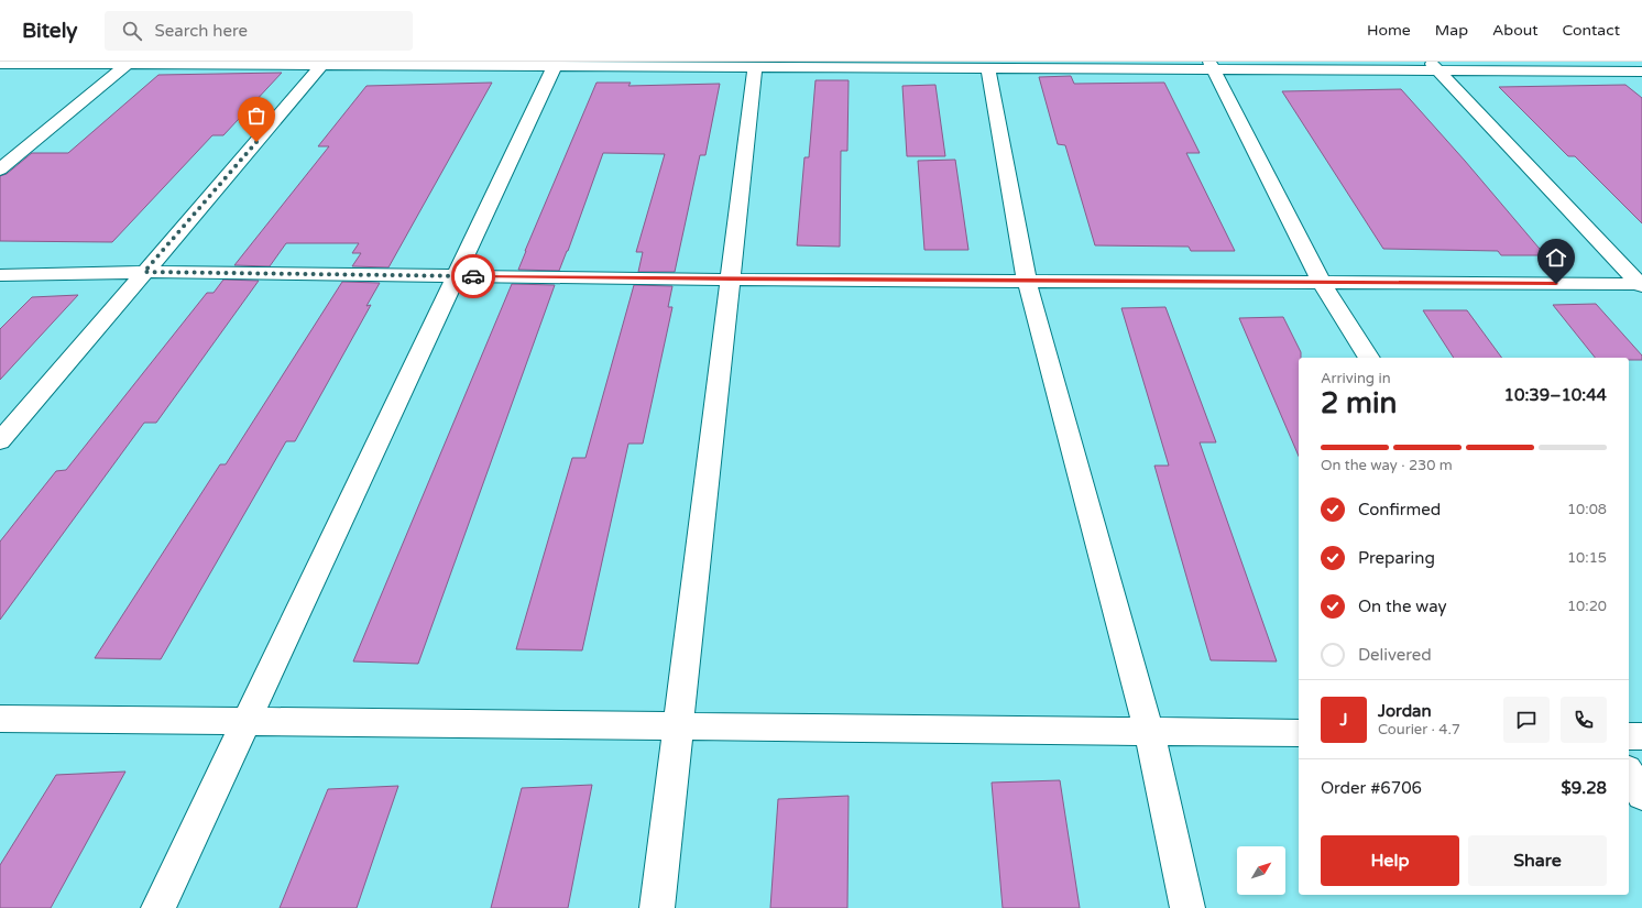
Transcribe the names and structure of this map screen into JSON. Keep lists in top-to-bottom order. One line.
{"north":"top right","page":{"header":"Bitely","search":"Search here","nav":["Home","Map","About","Contact"],"heading":["2 min","Arriving in","10:39–10:44"],"panel":["Jordan","Courier · 4.7","Order #6706","$9.28"],"bar":"On the way · 230 m","list":[["Confirmed","10:08"],["Preparing","10:15"],["On the way","10:20"],"Delivered"],"round":"J","buttons":["Help","Share"]}}
